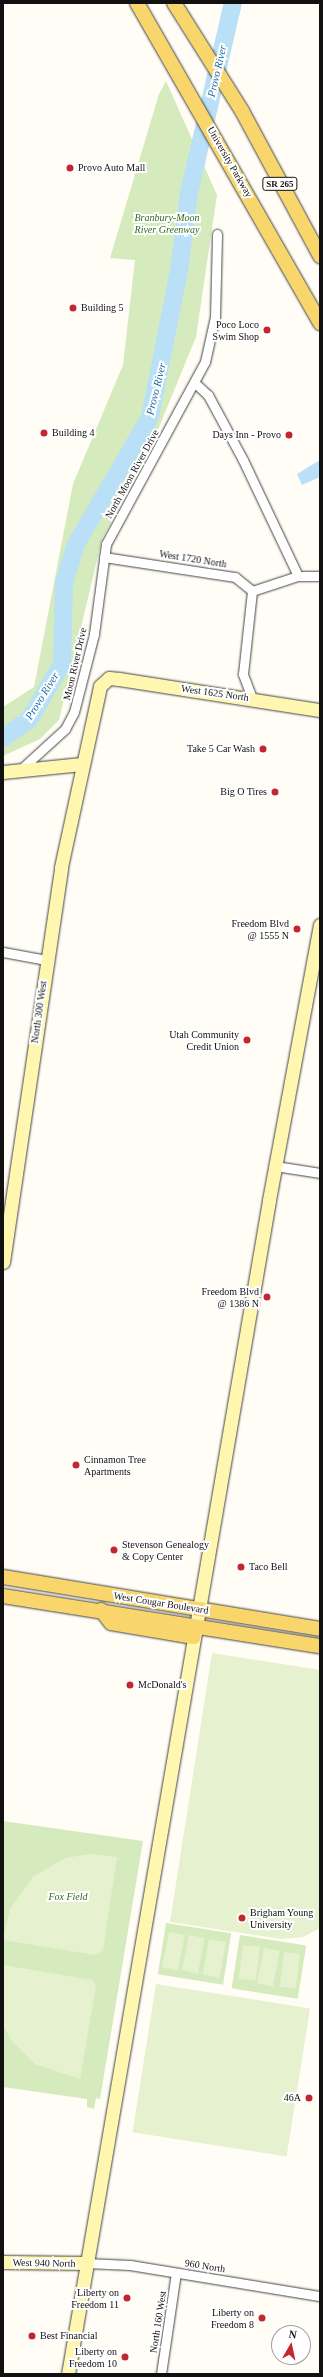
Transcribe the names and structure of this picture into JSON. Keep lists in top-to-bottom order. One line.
{"streets":{"main road":["University Parkway","SR 265","West 1625 North","North 300 West","West Cougar Boulevard","West 940 North"],"street":["North Moon River Drive","West 1720 North","Moon River Drive","960 North","North 160 West"]},"crossings":[["North Moon River Drive","West 1720 North"],["North Moon River Drive","Moon River Drive"],["West 1625 North","North 300 West"],["West 940 North","960 North"],["960 North","North 160 West"]],"water":["Provo River"],"parks":["Branbury-Moon River Greenway","Fox Field"],"places":["Provo Auto Mall","Building 5","Poco Loco Swim Shop","Building 4","Days Inn - Provo","Take 5 Car Wash","Big O Tires","Freedom Blvd @ 1555 N","Utah Community Credit Union","Freedom Blvd @ 1386 N","Cinnamon Tree Apartments","Stevenson Genealogy & Copy Center","Taco Bell","McDonald's","Brigham Young University","46A","Liberty on Freedom 11","Liberty on Freedom 8","Best Financial","Liberty on Freedom 10"],"north":"top"}
